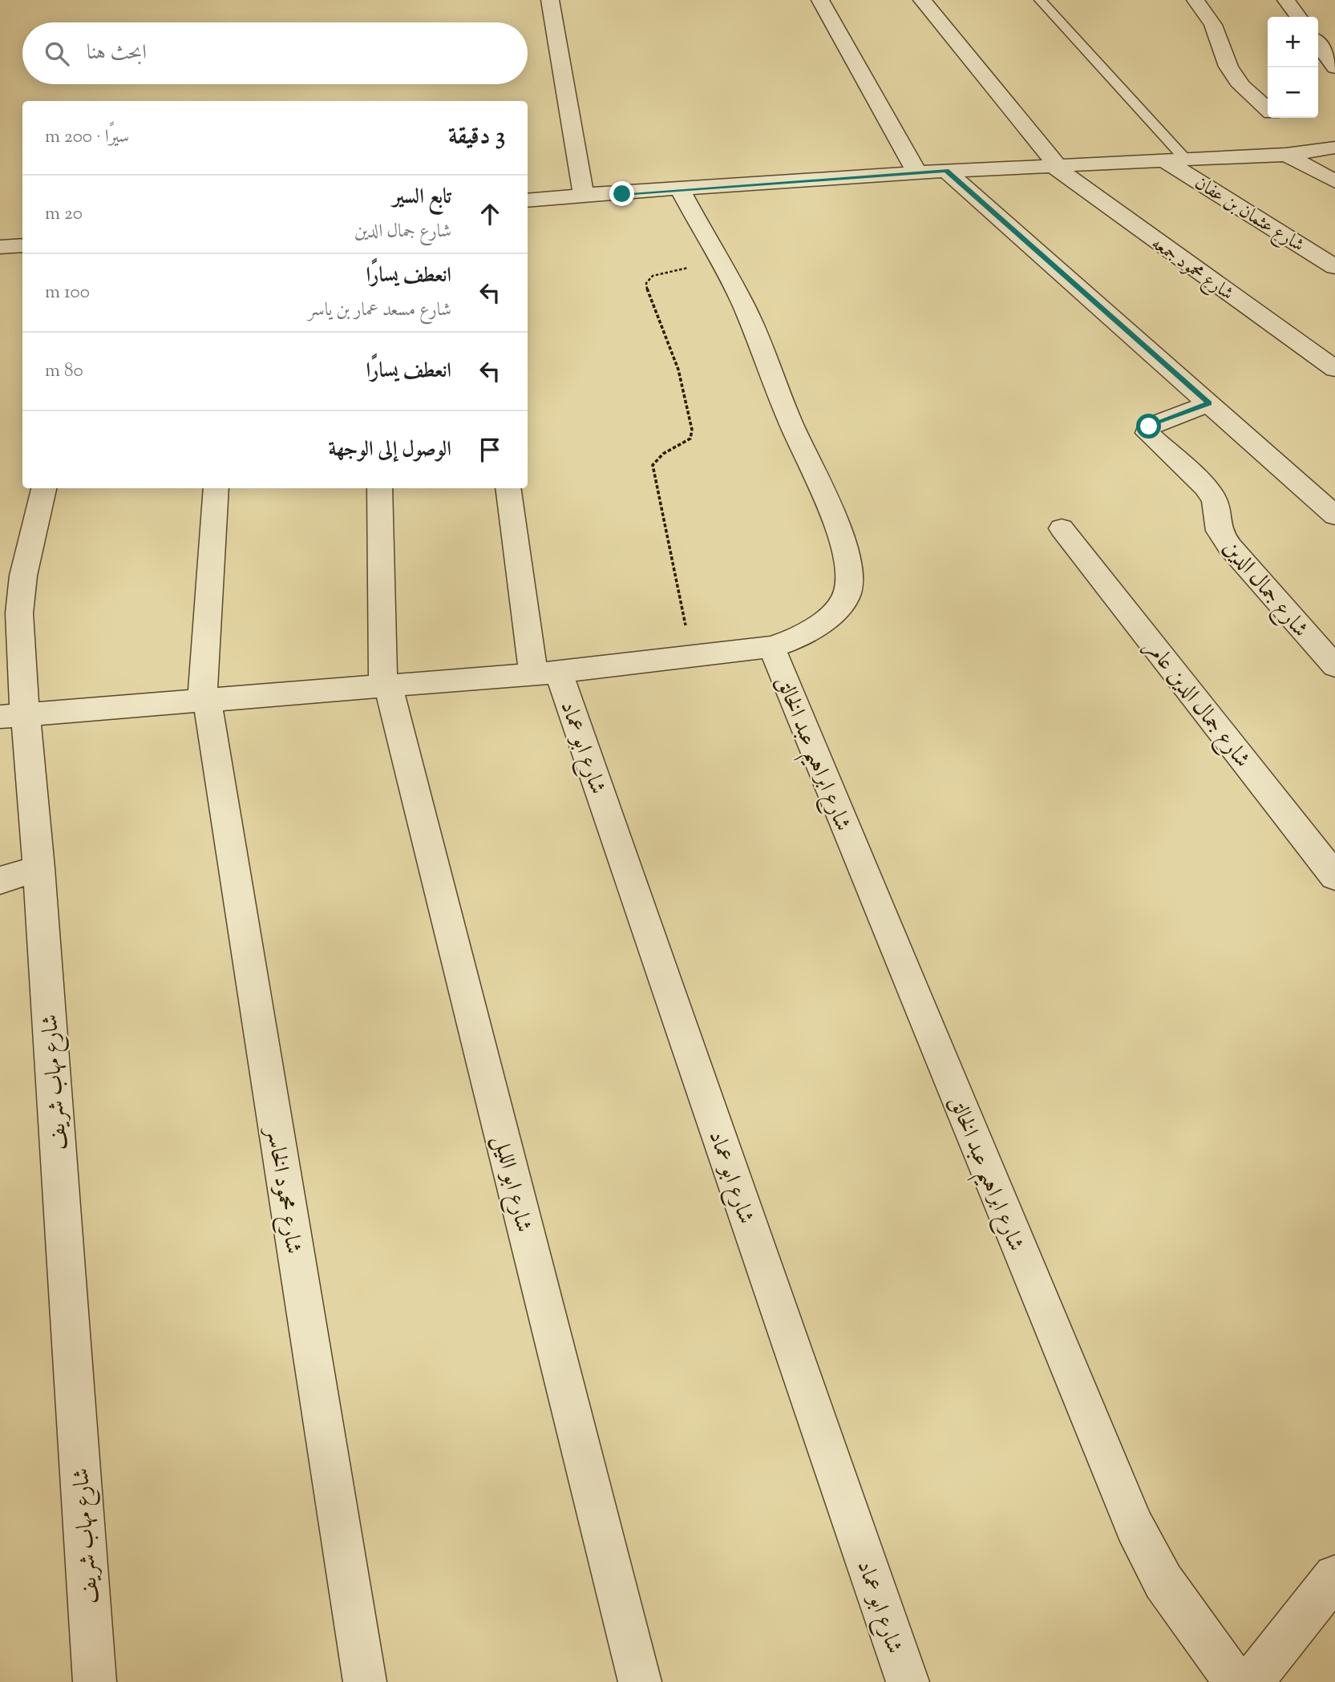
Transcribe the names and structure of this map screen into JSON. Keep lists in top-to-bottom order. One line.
{"streets":{"street":["شارع عثمان بن عفان","شارع محمود جمعه","شارع جمال الدين","شارع جمال الدين عامر","شارع ابو عماد","شارع ابراهيم عبد الخالق","شارع مهاب شريف","شارع ابو الليل","شارع محمود الخاسر"]},"page":{"map_buttons":["+","−"],"search":"ابحث هنا","heading":["3 دقيقة","سيرًا · 200 m"],"list":[["تابع السير","شارع جمال الدين","20 m"],["انعطف يسارًا","شارع مسعد عمار بن ياسر","100 m"],["انعطف يسارًا","80 m"],"الوصول إلى الوجهة"]}}
